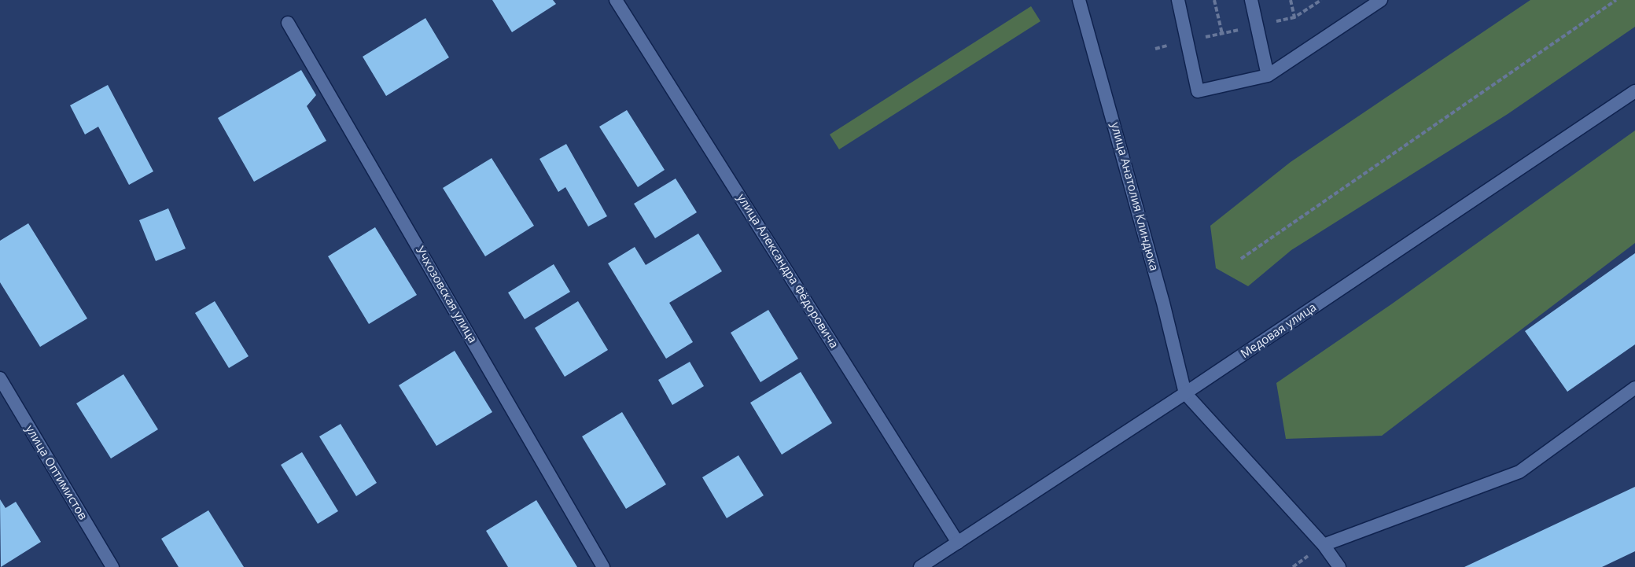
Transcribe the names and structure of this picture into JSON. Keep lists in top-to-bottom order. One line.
{"streets":{"street":["улица Анатолия Клиндюка","улица Александра Фёдоровича","Учхозовская улица","Медовая улица","улица Оптимистов"]},"crossings":[["улица Анатолия Клиндюка","Медовая улица"],["улица Александра Фёдоровича","Медовая улица"]]}
